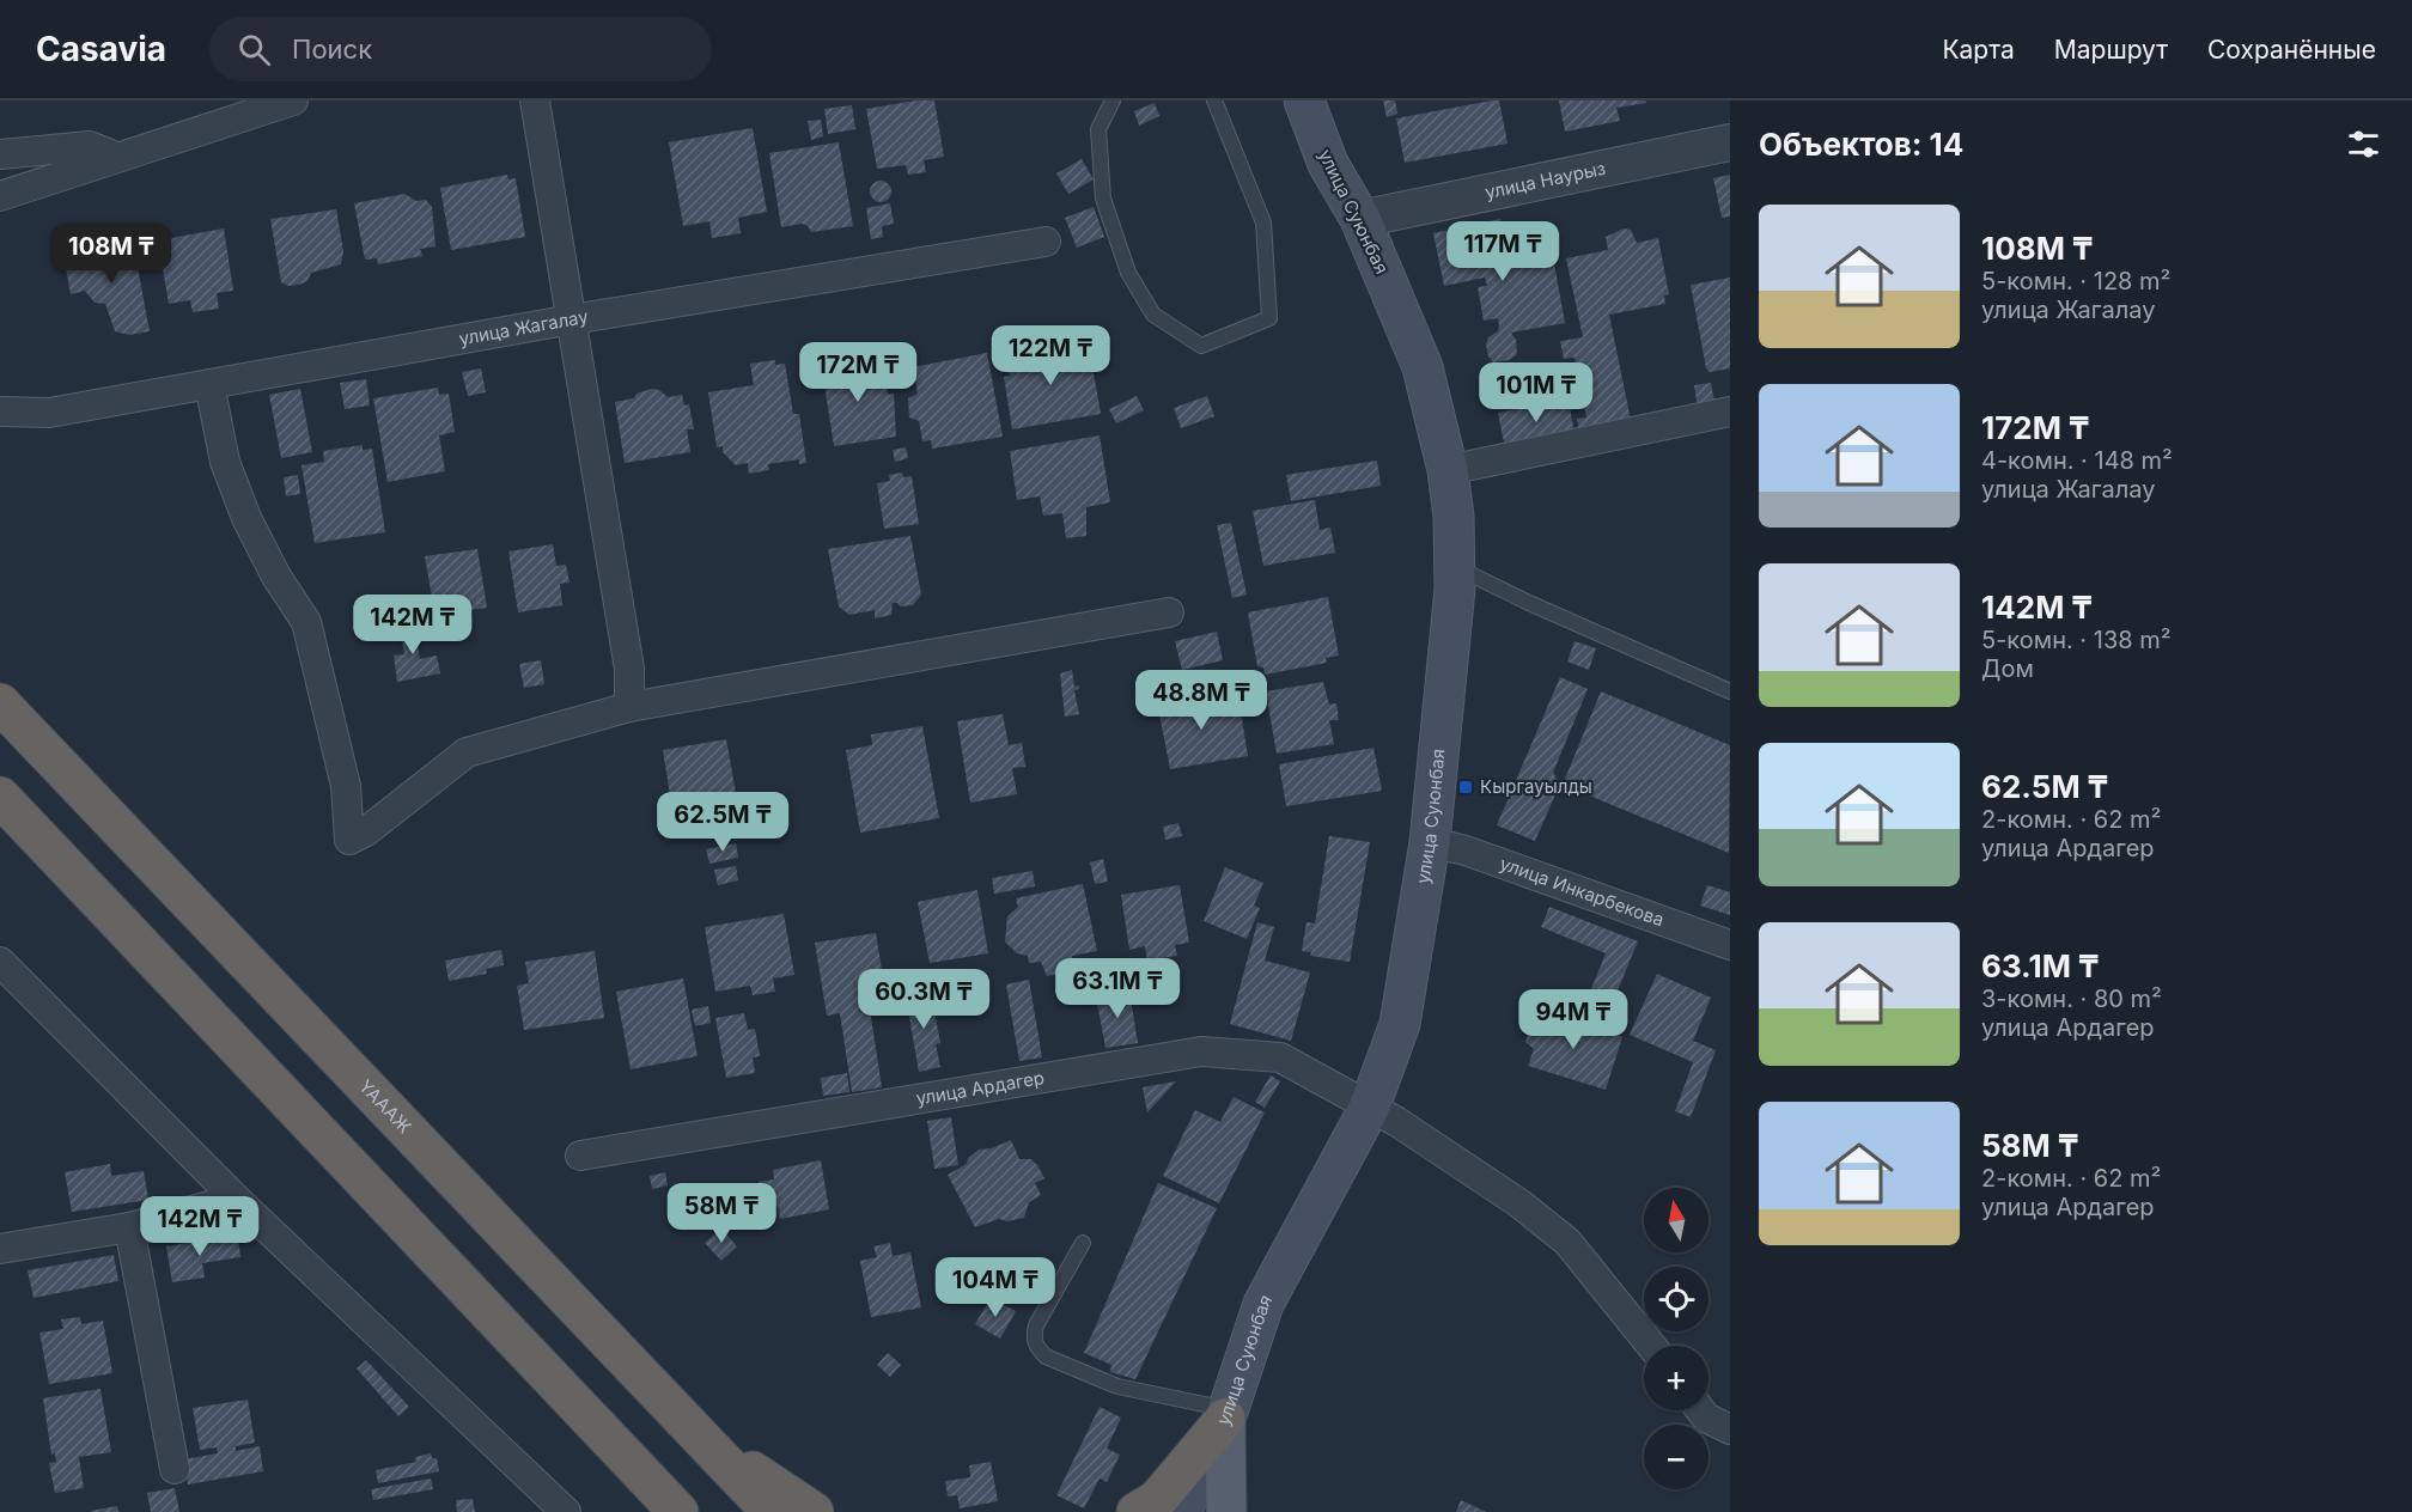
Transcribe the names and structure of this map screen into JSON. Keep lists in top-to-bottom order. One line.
{"streets":{"highway":["ҮАААЖ"],"main road":["улица Суюнбая"],"street":["улица Наурыз","улица Жагалау","улица Инкарбекова","улица Ардагер"]},"crossings":[["улица Наурыз","улица Суюнбая"],["улица Суюнбая","улица Инкарбекова"],["улица Суюнбая","улица Ардагер"]],"places":{"transit":["Кыргауылды"]},"north":"top","page":{"header":"Casavia","search":"Поиск","nav":["Карта","Маршрут","Сохранённые"],"heading":"Объектов: 14","list":[{"name":"108M ₸","note":"5-комн. · 128 m² · улица Жагалау"},{"name":"172M ₸","note":"4-комн. · 148 m² · улица Жагалау"},{"name":"142M ₸","note":"5-комн. · 138 m² · Дом"},{"name":"62.5M ₸","note":"2-комн. · 62 m² · улица Ардагер"},{"name":"63.1M ₸","note":"3-комн. · 80 m² · улица Ардагер"},{"name":"58M ₸","note":"2-комн. · 62 m² · улица Ардагер"}],"price":["117M ₸","108M ₸","122M ₸","172M ₸","101M ₸","142M ₸","48.8M ₸","62.5M ₸","63.1M ₸","60.3M ₸","94M ₸","58M ₸","142M ₸","104M ₸"],"map_buttons":["+","−"]}}
